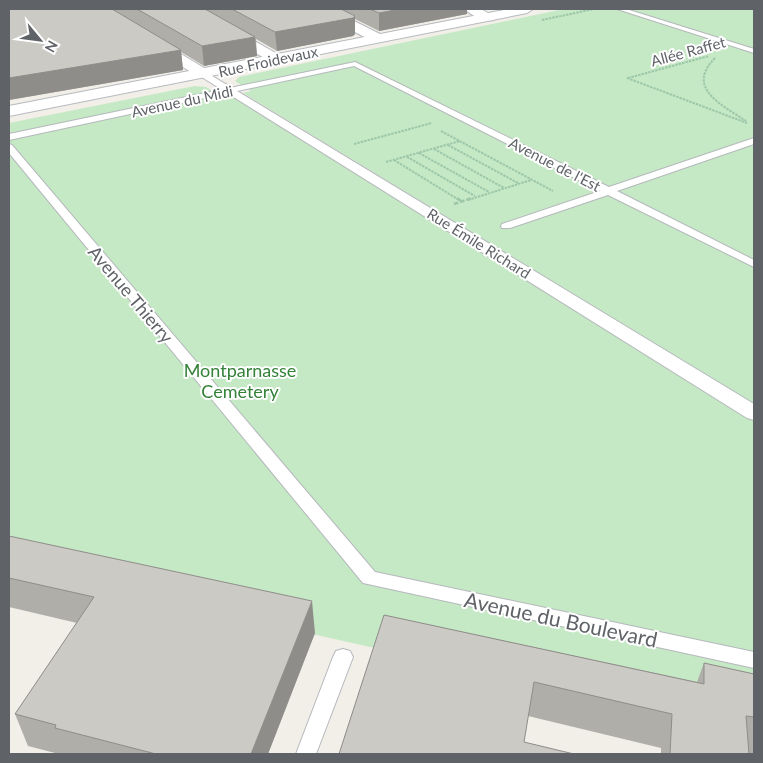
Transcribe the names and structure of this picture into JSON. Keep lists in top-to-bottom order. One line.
{"streets":{"street":["Rue Froidevaux","Rue Émile Richard"],"lane":["Avenue du Midi","Avenue de l'Est","Avenue Thierry","Avenue du Boulevard"],"path":["Allée Raffet"]},"crossings":[["Rue Froidevaux","Rue Émile Richard"],["Avenue du Midi","Avenue de l'Est"],["Avenue du Midi","Rue Émile Richard"],["Avenue Thierry","Avenue du Boulevard"]],"parks":["Montparnasse Cemetery"],"north":"bottom right"}
